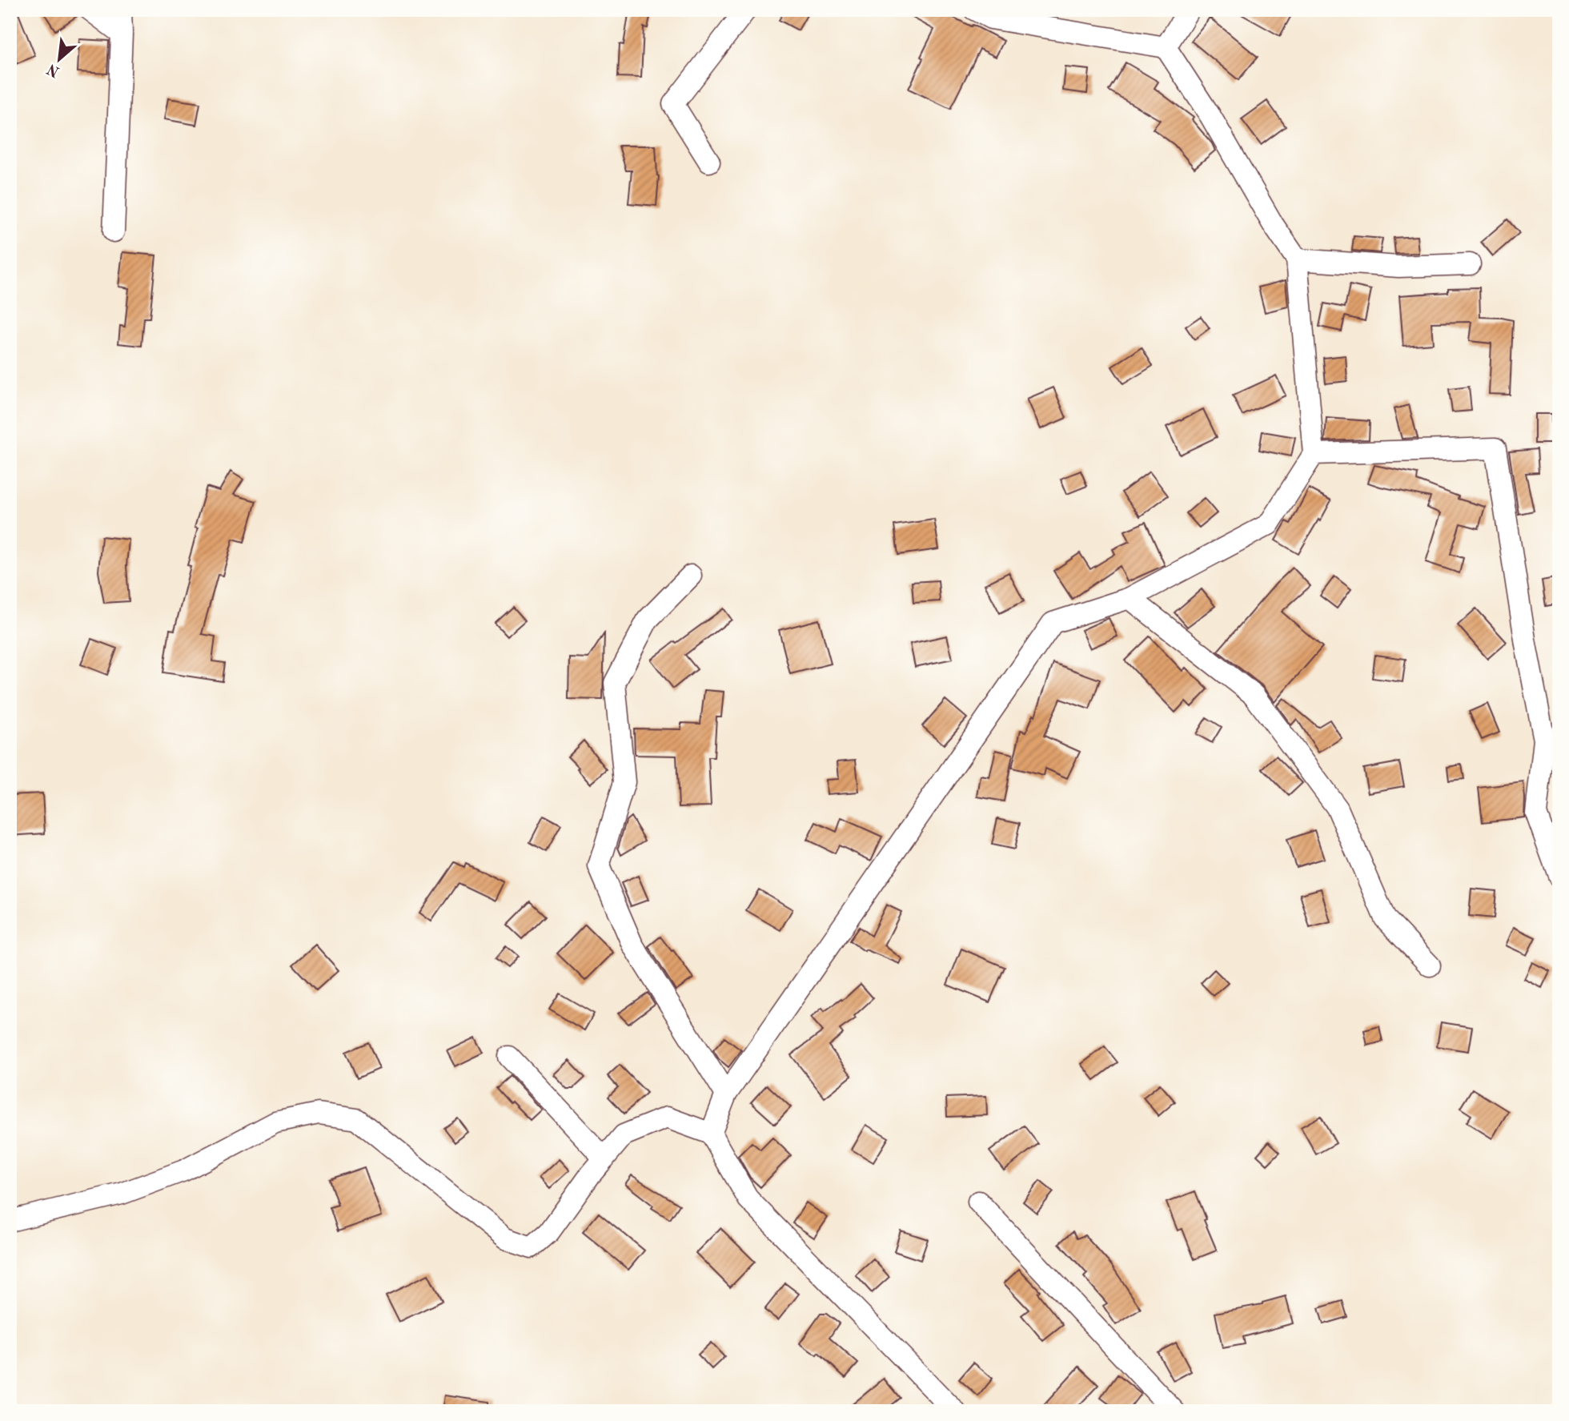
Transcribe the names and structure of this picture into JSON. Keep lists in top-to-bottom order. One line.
{"north":"bottom left"}
